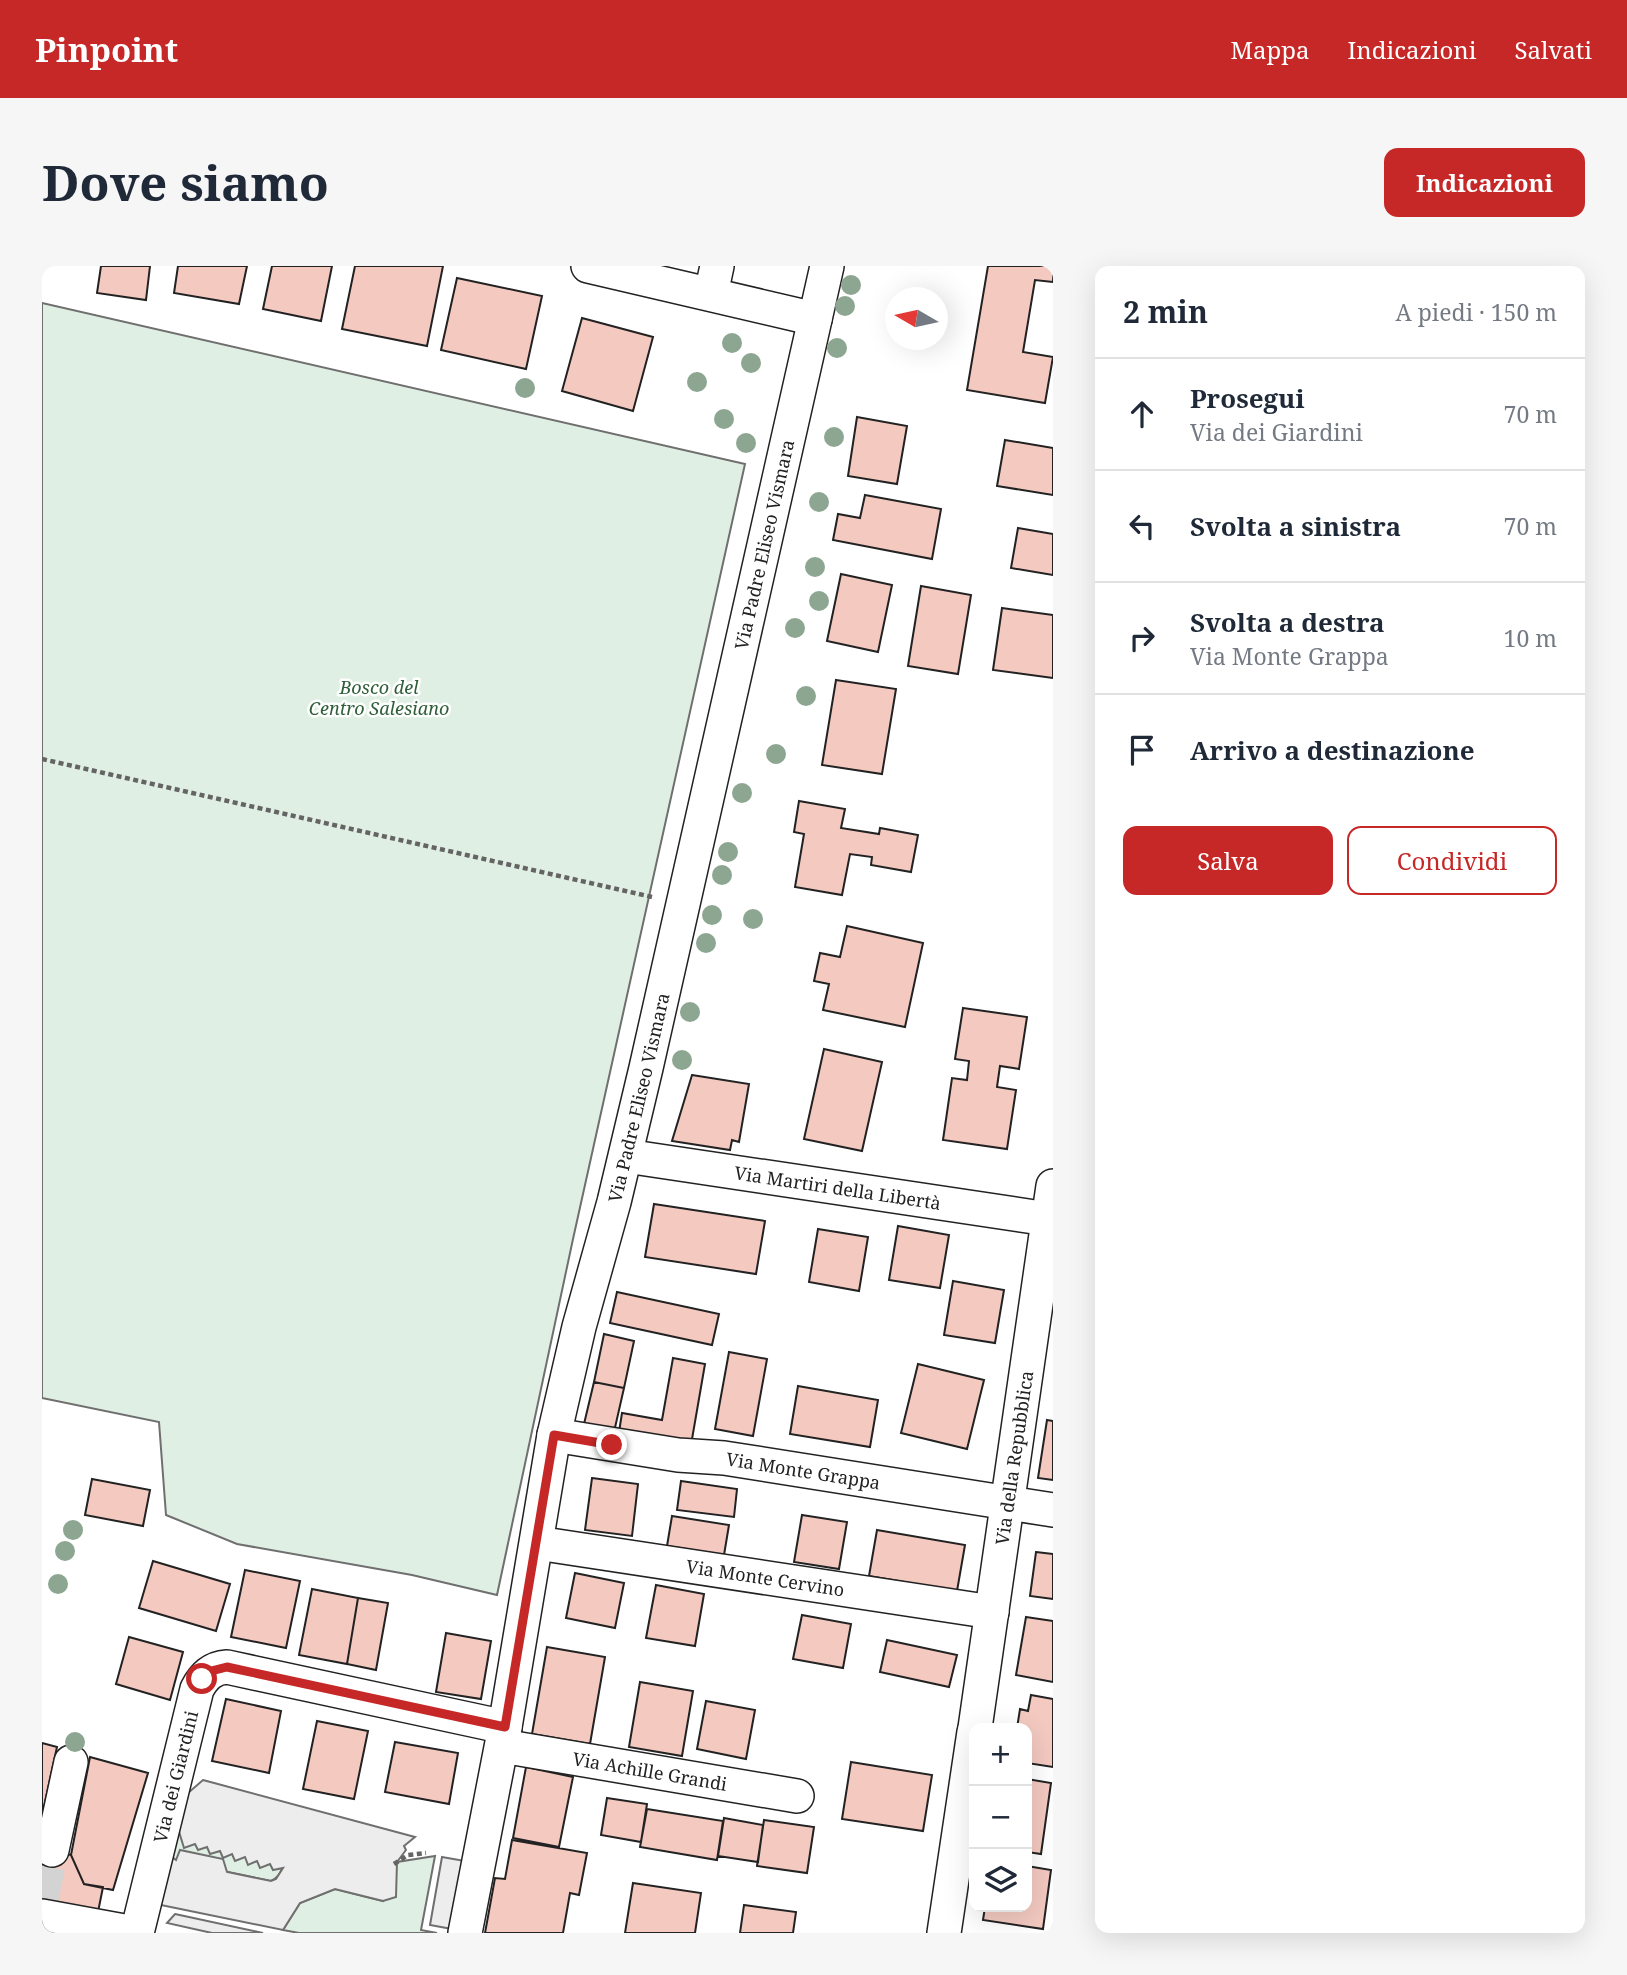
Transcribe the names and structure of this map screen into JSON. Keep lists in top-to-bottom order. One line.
{"streets":{"street":["Via Padre Eliseo Vismara","Via Martiri della Libertà","Via della Repubblica","Via Monte Grappa","Via Monte Cervino","Via Achille Grandi","Via dei Giardini"]},"crossings":[["Via Padre Eliseo Vismara","Via Martiri della Libertà"],["Via Padre Eliseo Vismara","Via Monte Grappa"],["Via Padre Eliseo Vismara","Via Monte Cervino"],["Via Padre Eliseo Vismara","Via Achille Grandi"],["Via Padre Eliseo Vismara","Via dei Giardini"],["Via Martiri della Libertà","Via della Repubblica"],["Via della Repubblica","Via Monte Grappa"],["Via della Repubblica","Via Monte Cervino"],["Via Achille Grandi","Via dei Giardini"]],"parks":["Bosco del Centro Salesiano"],"north":"left","page":{"header":"Pinpoint","nav":["Mappa","Indicazioni","Salvati"],"buttons":["Indicazioni",["Salva","Condividi"]],"title":"Dove siamo","heading":["2 min","A piedi · 150 m"],"list":[["Prosegui","Via dei Giardini","70 m"],["Svolta a sinistra","70 m"],["Svolta a destra","Via Monte Grappa","10 m"],"Arrivo a destinazione"],"map_buttons":["+","−"]}}
